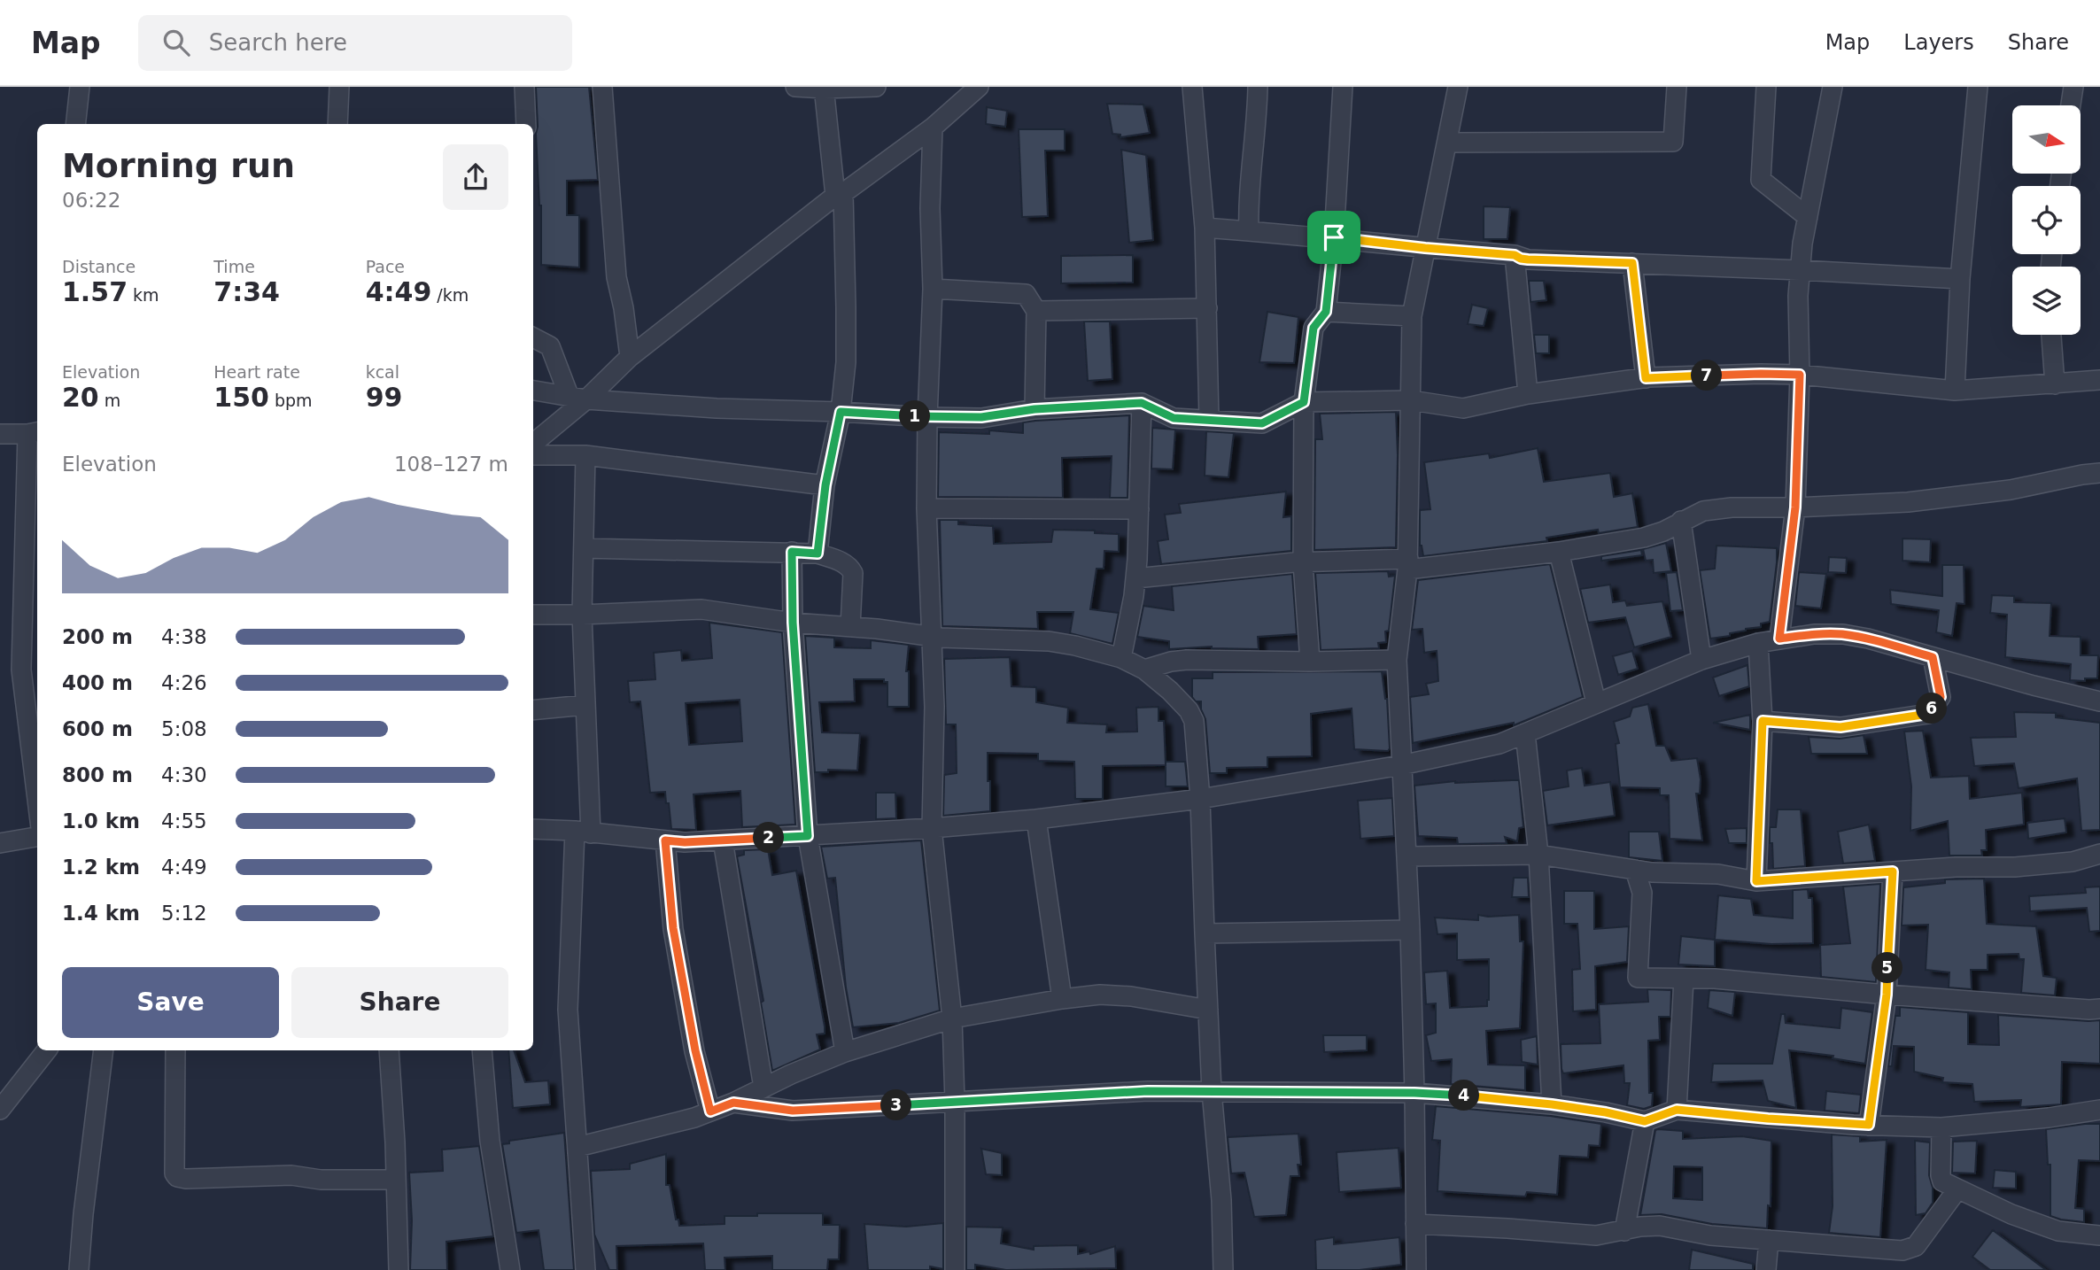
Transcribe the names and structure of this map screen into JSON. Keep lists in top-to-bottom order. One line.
{"north":"right","page":{"header":"Map","search":"Search here","nav":["Map","Layers","Share"],"heading":["Morning run","06:22"],"stats":[["Distance","1.57 km"],["Time","7:34"],["Pace","4:49 /km"],["Elevation","20 m"],["Heart rate","150 bpm"],["kcal","99"]],"pins":["7","1","6","2","5","4","3"],"chart":["Elevation","108–127 m"],"list":[{"name":"200 m","note":"4:38"},{"name":"400 m","note":"4:26"},{"name":"600 m","note":"5:08"},{"name":"800 m","note":"4:30"},{"name":"1.0 km","note":"4:55"},{"name":"1.2 km","note":"4:49"},{"name":"1.4 km","note":"5:12"}],"buttons":["Save","Share"]}}
